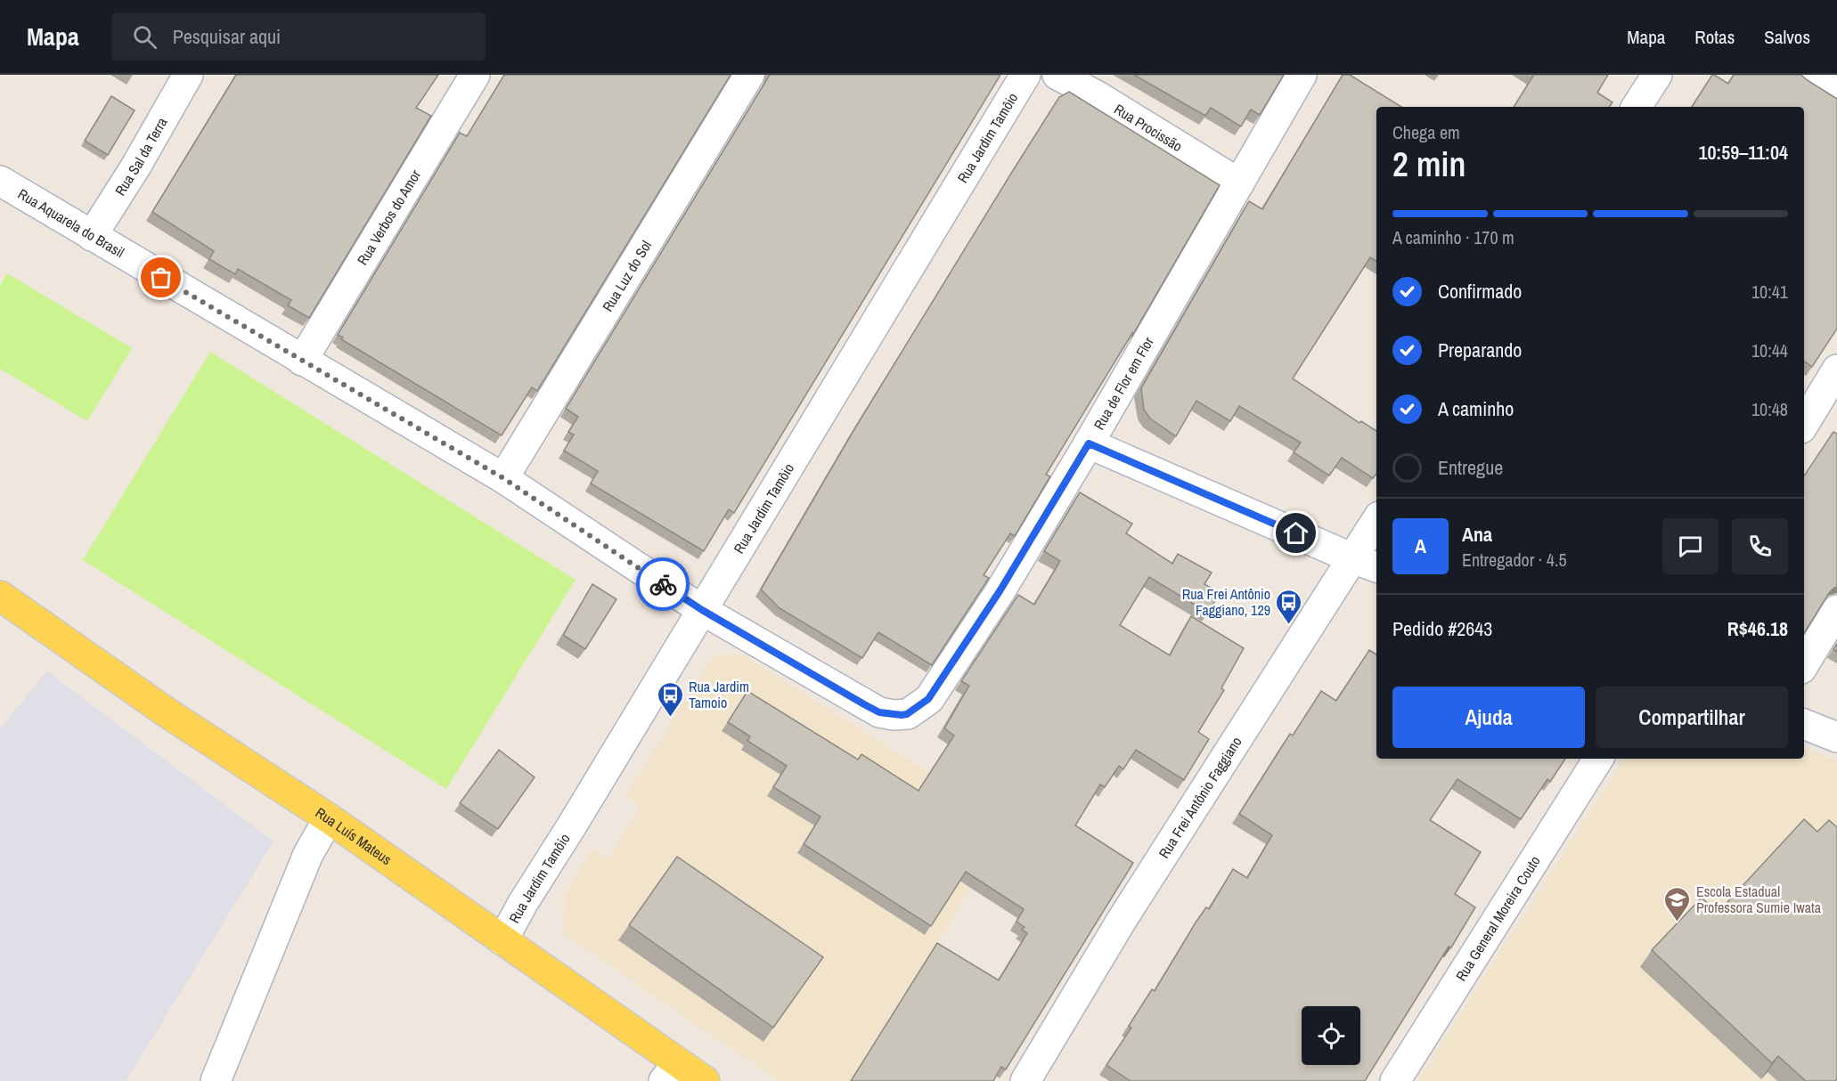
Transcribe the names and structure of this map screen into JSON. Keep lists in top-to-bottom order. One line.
{"streets":{"main road":["Rua Luís Mateus"],"street":["Rua Procissão","Rua Jardim Tamôio","Rua Sal da Terra","Rua Verbos do Amor","Rua Aquarela do Brasil","Rua Luz do Sol","Rua de Flor em Flor","Rua Frei Antônio Faggiano","Rua General Moreira Couto"]},"crossings":[["Rua Procissão","Rua de Flor em Flor"],["Rua Jardim Tamôio","Rua Aquarela do Brasil"],["Rua Jardim Tamôio","Rua Luís Mateus"],["Rua Sal da Terra","Rua Aquarela do Brasil"],["Rua Verbos do Amor","Rua Aquarela do Brasil"],["Rua Aquarela do Brasil","Rua Luz do Sol"],["Rua Aquarela do Brasil","Rua de Flor em Flor"]],"places":{"bus stop":["Rua Frei Antônio Faggiano, 129","Rua Jardim Tamoio"],"school or university":["Escola Estadual Professora Sumie Iwata"]},"page":{"header":"Mapa","search":"Pesquisar aqui","nav":["Mapa","Rotas","Salvos"],"heading":["2 min","Chega em","10:59–11:04"],"panel":["Ana","Entregador · 4.5","Pedido #2643","R$46.18"],"bar":"A caminho · 170 m","list":[["Confirmado","10:41"],["Preparando","10:44"],["A caminho","10:48"],"Entregue"],"round":"A","buttons":["Ajuda","Compartilhar"]}}
